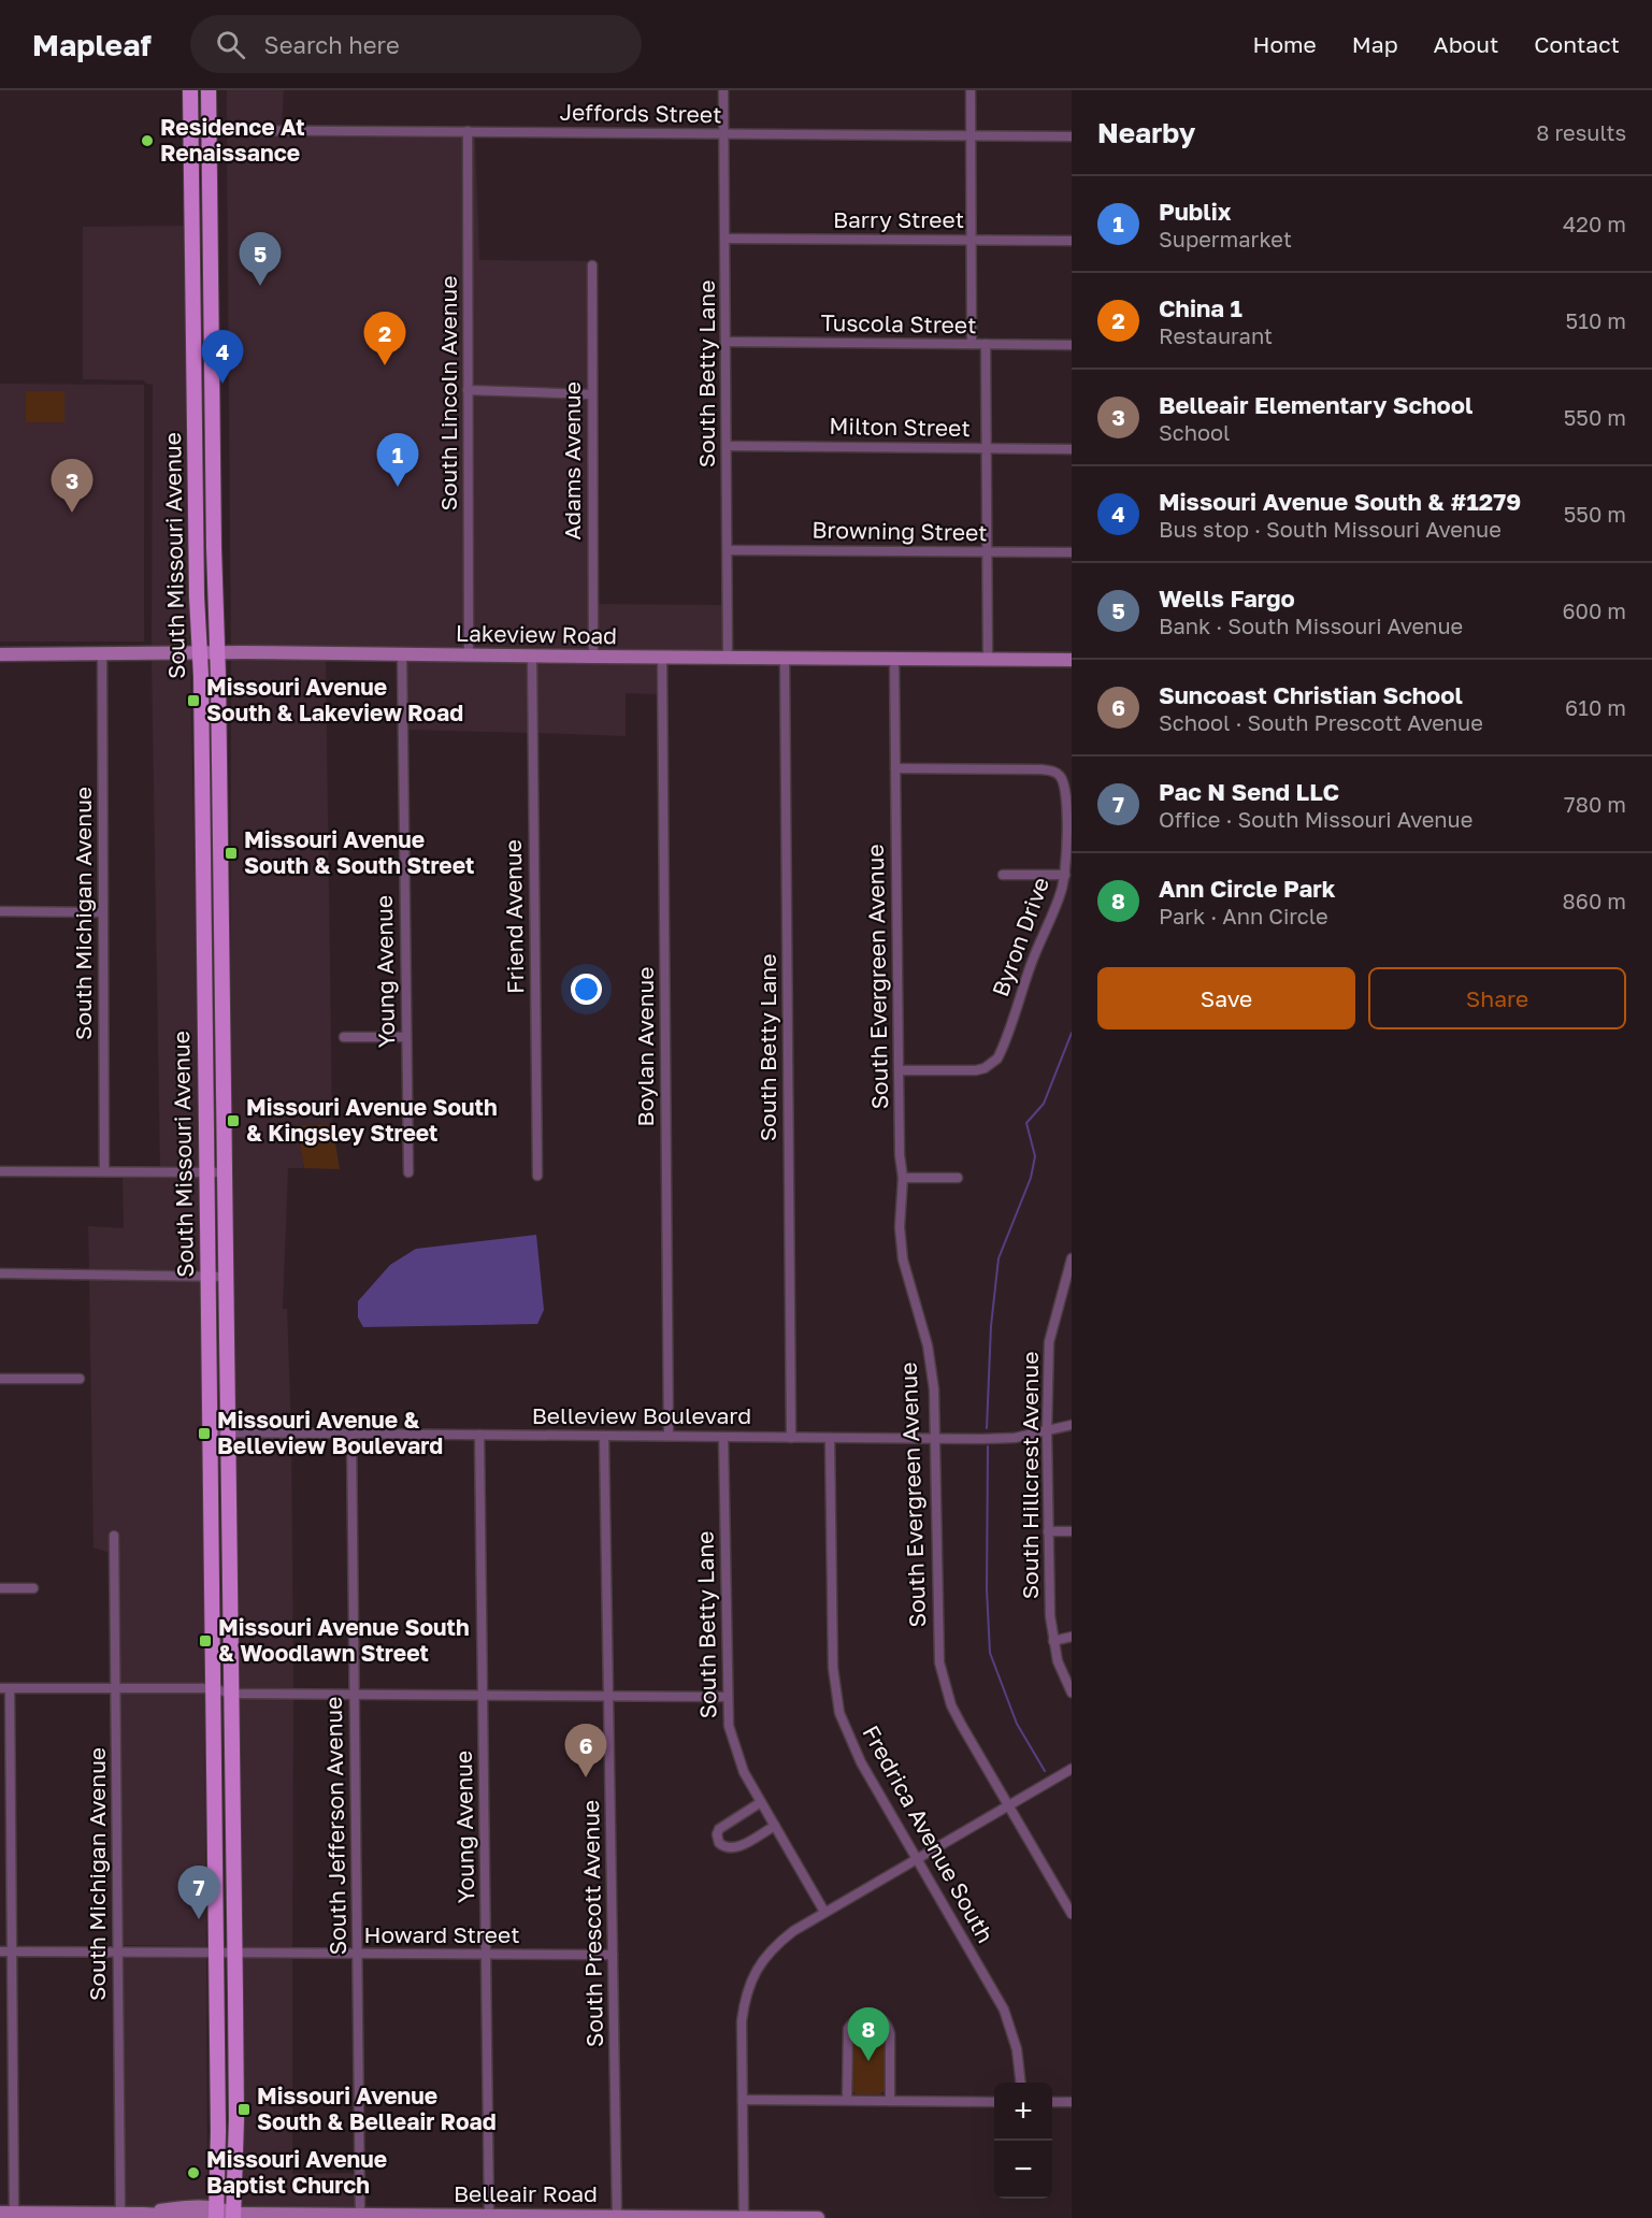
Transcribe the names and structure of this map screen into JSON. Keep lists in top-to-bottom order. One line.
{"streets":{"main road":["South Missouri Avenue"],"street":["Jeffords Street","Barry Street","Tuscola Street","South Betty Lane","South Lincoln Avenue","Milton Street","Adams Avenue","Browning Street","Lakeview Road","South Michigan Avenue","Friend Avenue","Byron Drive","Young Avenue","South Evergreen Avenue","Boylan Avenue","Belleview Boulevard","South Hillcrest Avenue","South Jefferson Avenue","Fredrica Avenue South","South Prescott Avenue","Howard Street","Belleair Road"]},"crossings":[["Jeffords Street","South Betty Lane"],["Jeffords Street","South Lincoln Avenue"],["Jeffords Street","South Missouri Avenue"],["Barry Street","South Betty Lane"],["Tuscola Street","South Betty Lane"],["South Betty Lane","Milton Street"],["South Betty Lane","Browning Street"],["South Betty Lane","Lakeview Road"],["South Betty Lane","Belleview Boulevard"],["South Lincoln Avenue","Lakeview Road"],["Adams Avenue","Lakeview Road"],["South Missouri Avenue","Lakeview Road"],["South Missouri Avenue","Belleview Boulevard"],["South Missouri Avenue","Howard Street"],["South Missouri Avenue","Belleair Road"],["Lakeview Road","South Michigan Avenue"],["Lakeview Road","Friend Avenue"],["Lakeview Road","Young Avenue"],["Lakeview Road","South Evergreen Avenue"],["Lakeview Road","Boylan Avenue"],["South Michigan Avenue","Howard Street"],["South Michigan Avenue","Belleair Road"],["Byron Drive","South Evergreen Avenue"],["Young Avenue","Belleview Boulevard"],["Young Avenue","Howard Street"],["Young Avenue","Belleair Road"],["South Evergreen Avenue","Belleview Boulevard"],["Boylan Avenue","Belleview Boulevard"],["Belleview Boulevard","South Hillcrest Avenue"],["Belleview Boulevard","South Jefferson Avenue"],["Belleview Boulevard","Fredrica Avenue South"],["Belleview Boulevard","South Prescott Avenue"],["South Jefferson Avenue","Howard Street"],["South Jefferson Avenue","Belleair Road"],["South Prescott Avenue","Howard Street"],["South Prescott Avenue","Belleair Road"]],"places":{"other":["Residence At Renaissance","Missouri Avenue Baptist Church"],"transit":["Missouri Avenue South & Lakeview Road","Missouri Avenue South & South Street","Missouri Avenue South & Kingsley Street","Missouri Avenue & Belleview Boulevard","Missouri Avenue South & Woodlawn Street","Missouri Avenue South & Belleair Road"]},"page":{"header":"Mapleaf","search":"Search here","nav":["Home","Map","About","Contact"],"heading":["Nearby","8 results"],"list":[{"mark":"1","name":"Publix","note":"Supermarket","value":"420 m"},{"mark":"2","name":"China 1","note":"Restaurant","value":"510 m"},{"mark":"3","name":"Belleair Elementary School","note":"School","value":"550 m"},{"mark":"4","name":"Missouri Avenue South & #1279","note":"Bus stop · South Missouri Avenue","value":"550 m"},{"mark":"5","name":"Wells Fargo","note":"Bank · South Missouri Avenue","value":"600 m"},{"mark":"6","name":"Suncoast Christian School","note":"School · South Prescott Avenue","value":"610 m"},{"mark":"7","name":"Pac N Send LLC","note":"Office · South Missouri Avenue","value":"780 m"},{"mark":"8","name":"Ann Circle Park","note":"Park · Ann Circle","value":"860 m"}],"pins":["5","2","4","1","3","6","7","8"],"buttons":["Save","Share"],"map_buttons":["+","−"]}}
